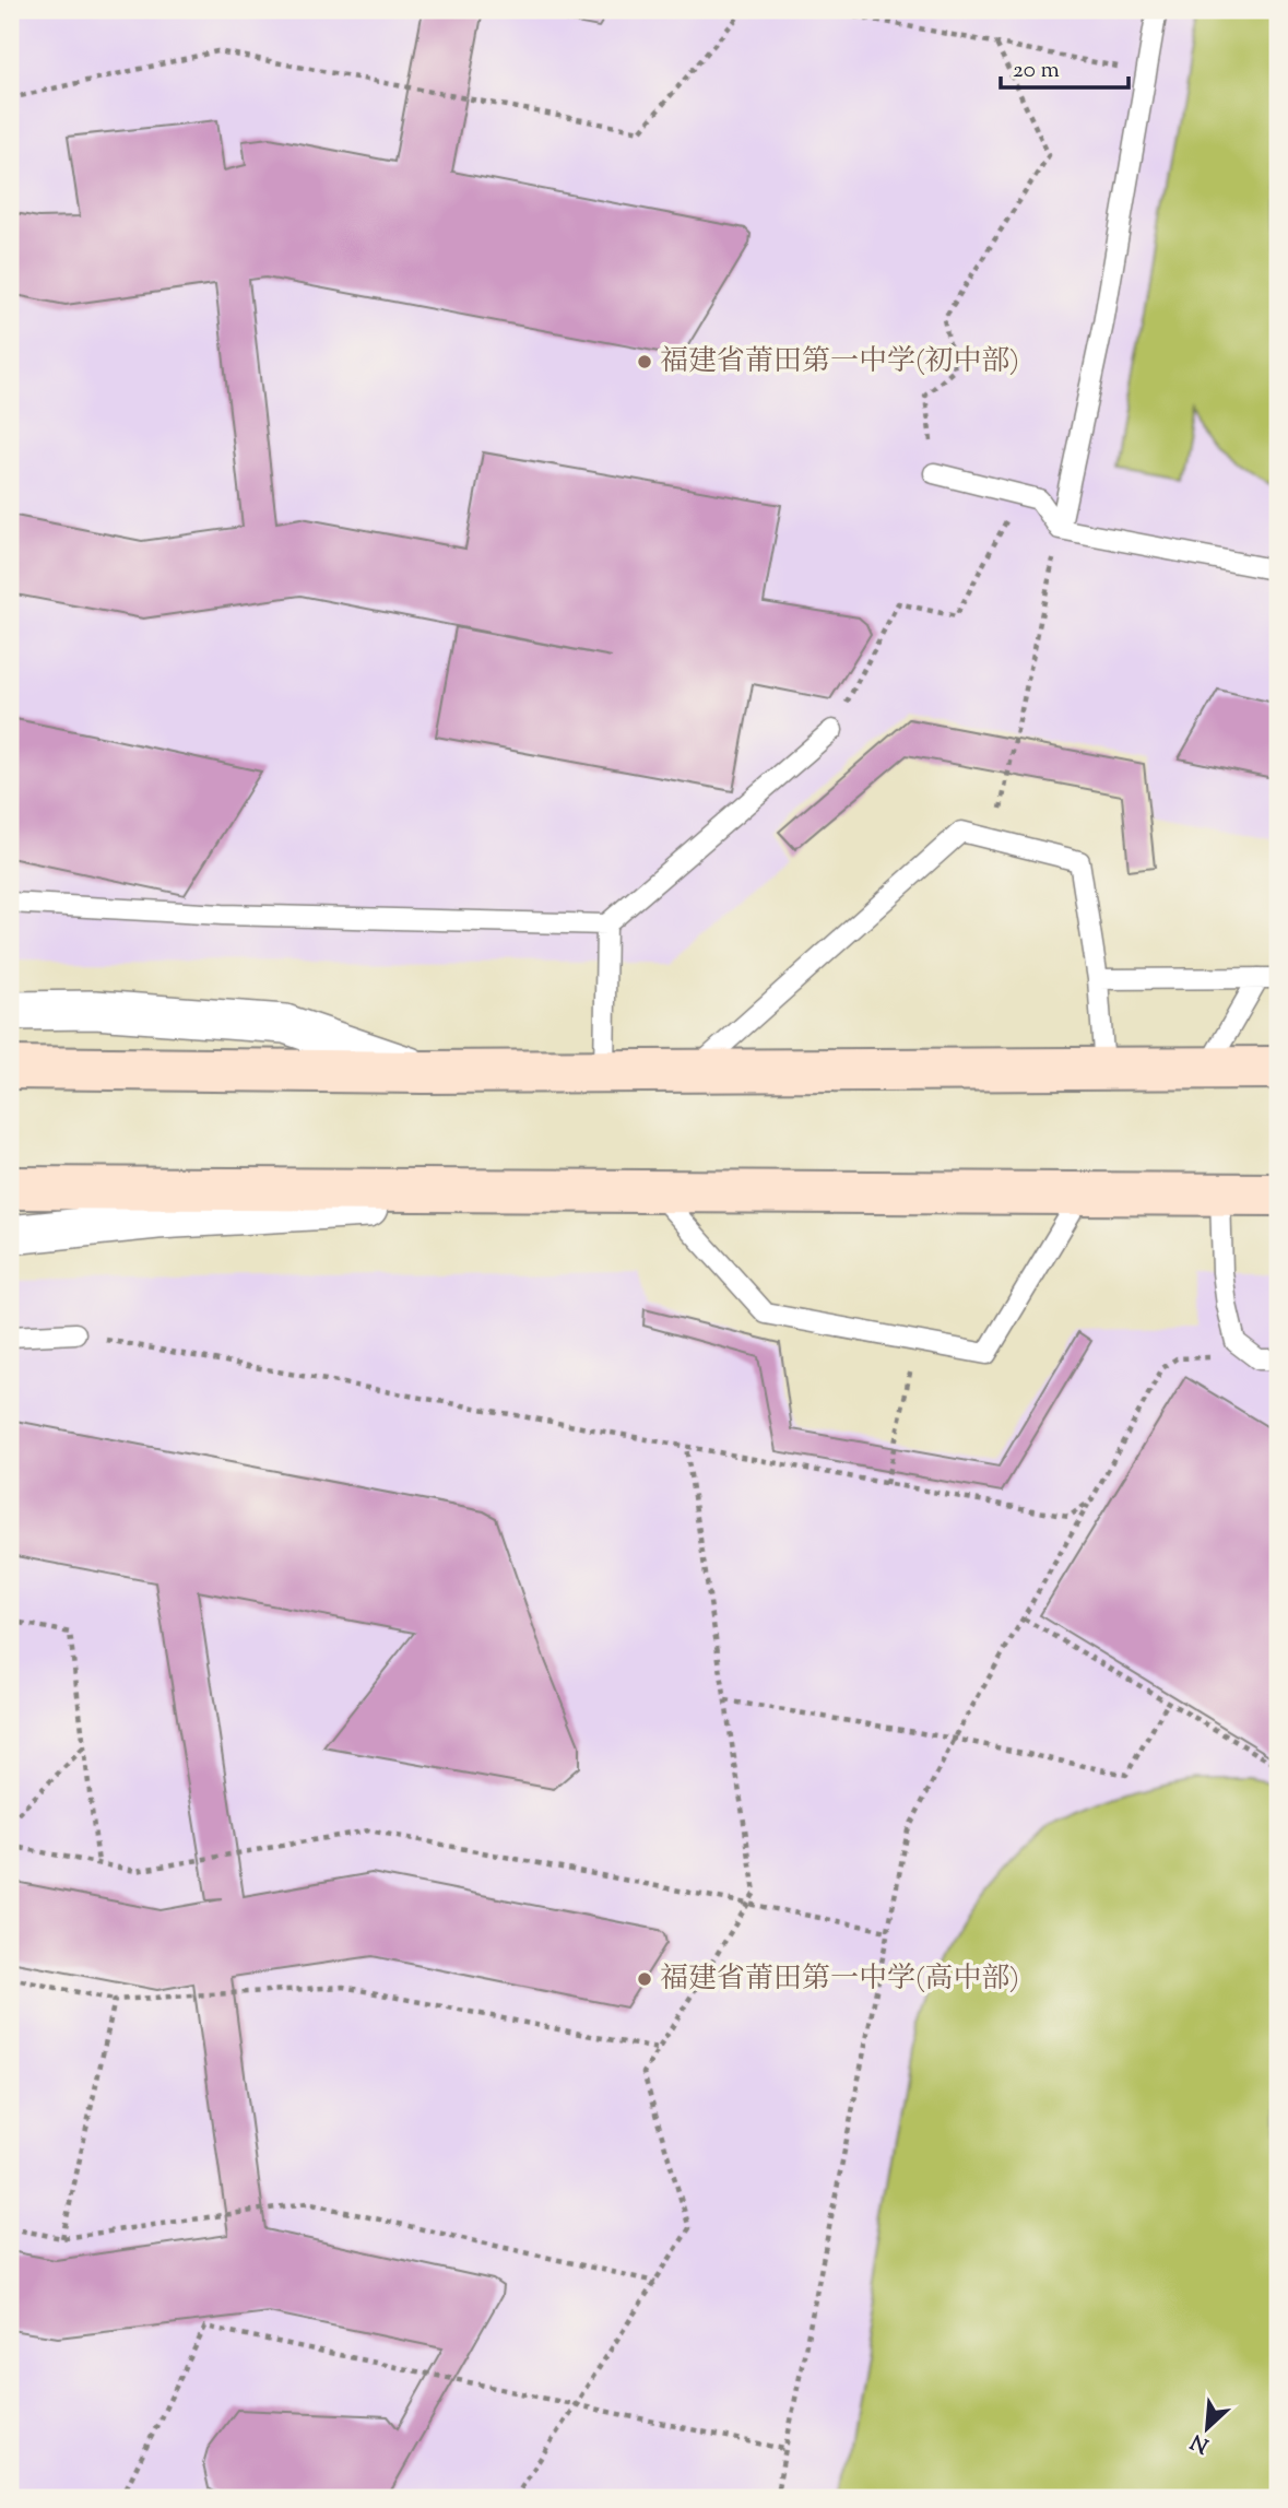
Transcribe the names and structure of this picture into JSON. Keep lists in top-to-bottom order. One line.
{"places":["福建省莆田第一中学(初中部)","福建省莆田第一中学(高中部)"],"scale_bar":"20 m","north":"bottom left"}
